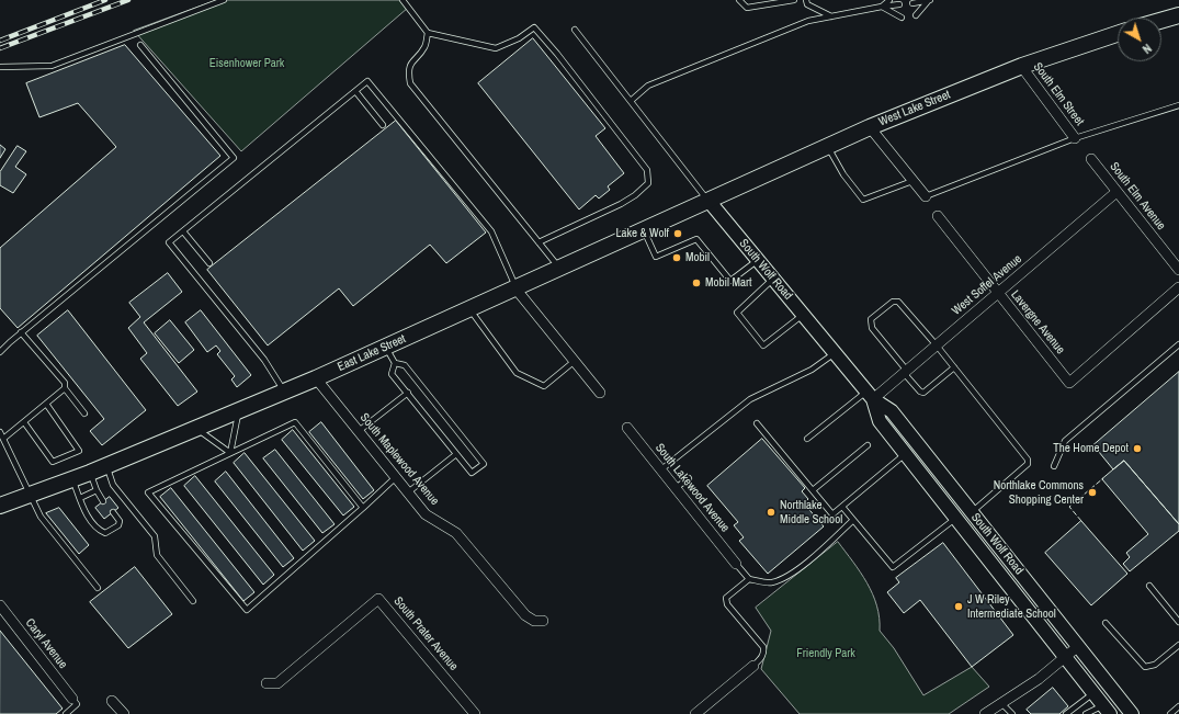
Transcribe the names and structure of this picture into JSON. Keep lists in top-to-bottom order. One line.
{"streets":{"main road":["West Lake Street","South Wolf Road","East Lake Street"],"street":["South Elm Street","South Elm Avenue","West Soffel Avenue","Lavergne Avenue","South Maplewood Avenue","South Lakewood Avenue","South Prater Avenue","Caryl Avenue"]},"crossings":[["South Elm Street","West Lake Street"],["West Lake Street","South Wolf Road"],["West Lake Street","East Lake Street"],["South Elm Avenue","West Soffel Avenue"],["South Wolf Road","West Soffel Avenue"],["South Wolf Road","East Lake Street"],["West Soffel Avenue","Lavergne Avenue"],["East Lake Street","South Maplewood Avenue"]],"parks":["Eisenhower Park","Friendly Park"],"places":["Lake & Wolf","Mobil","Mobil Mart","The Home Depot","Northlake Commons Shopping Center","Northlake Middle School","J W Riley Intermediate School"],"north":"bottom right"}
